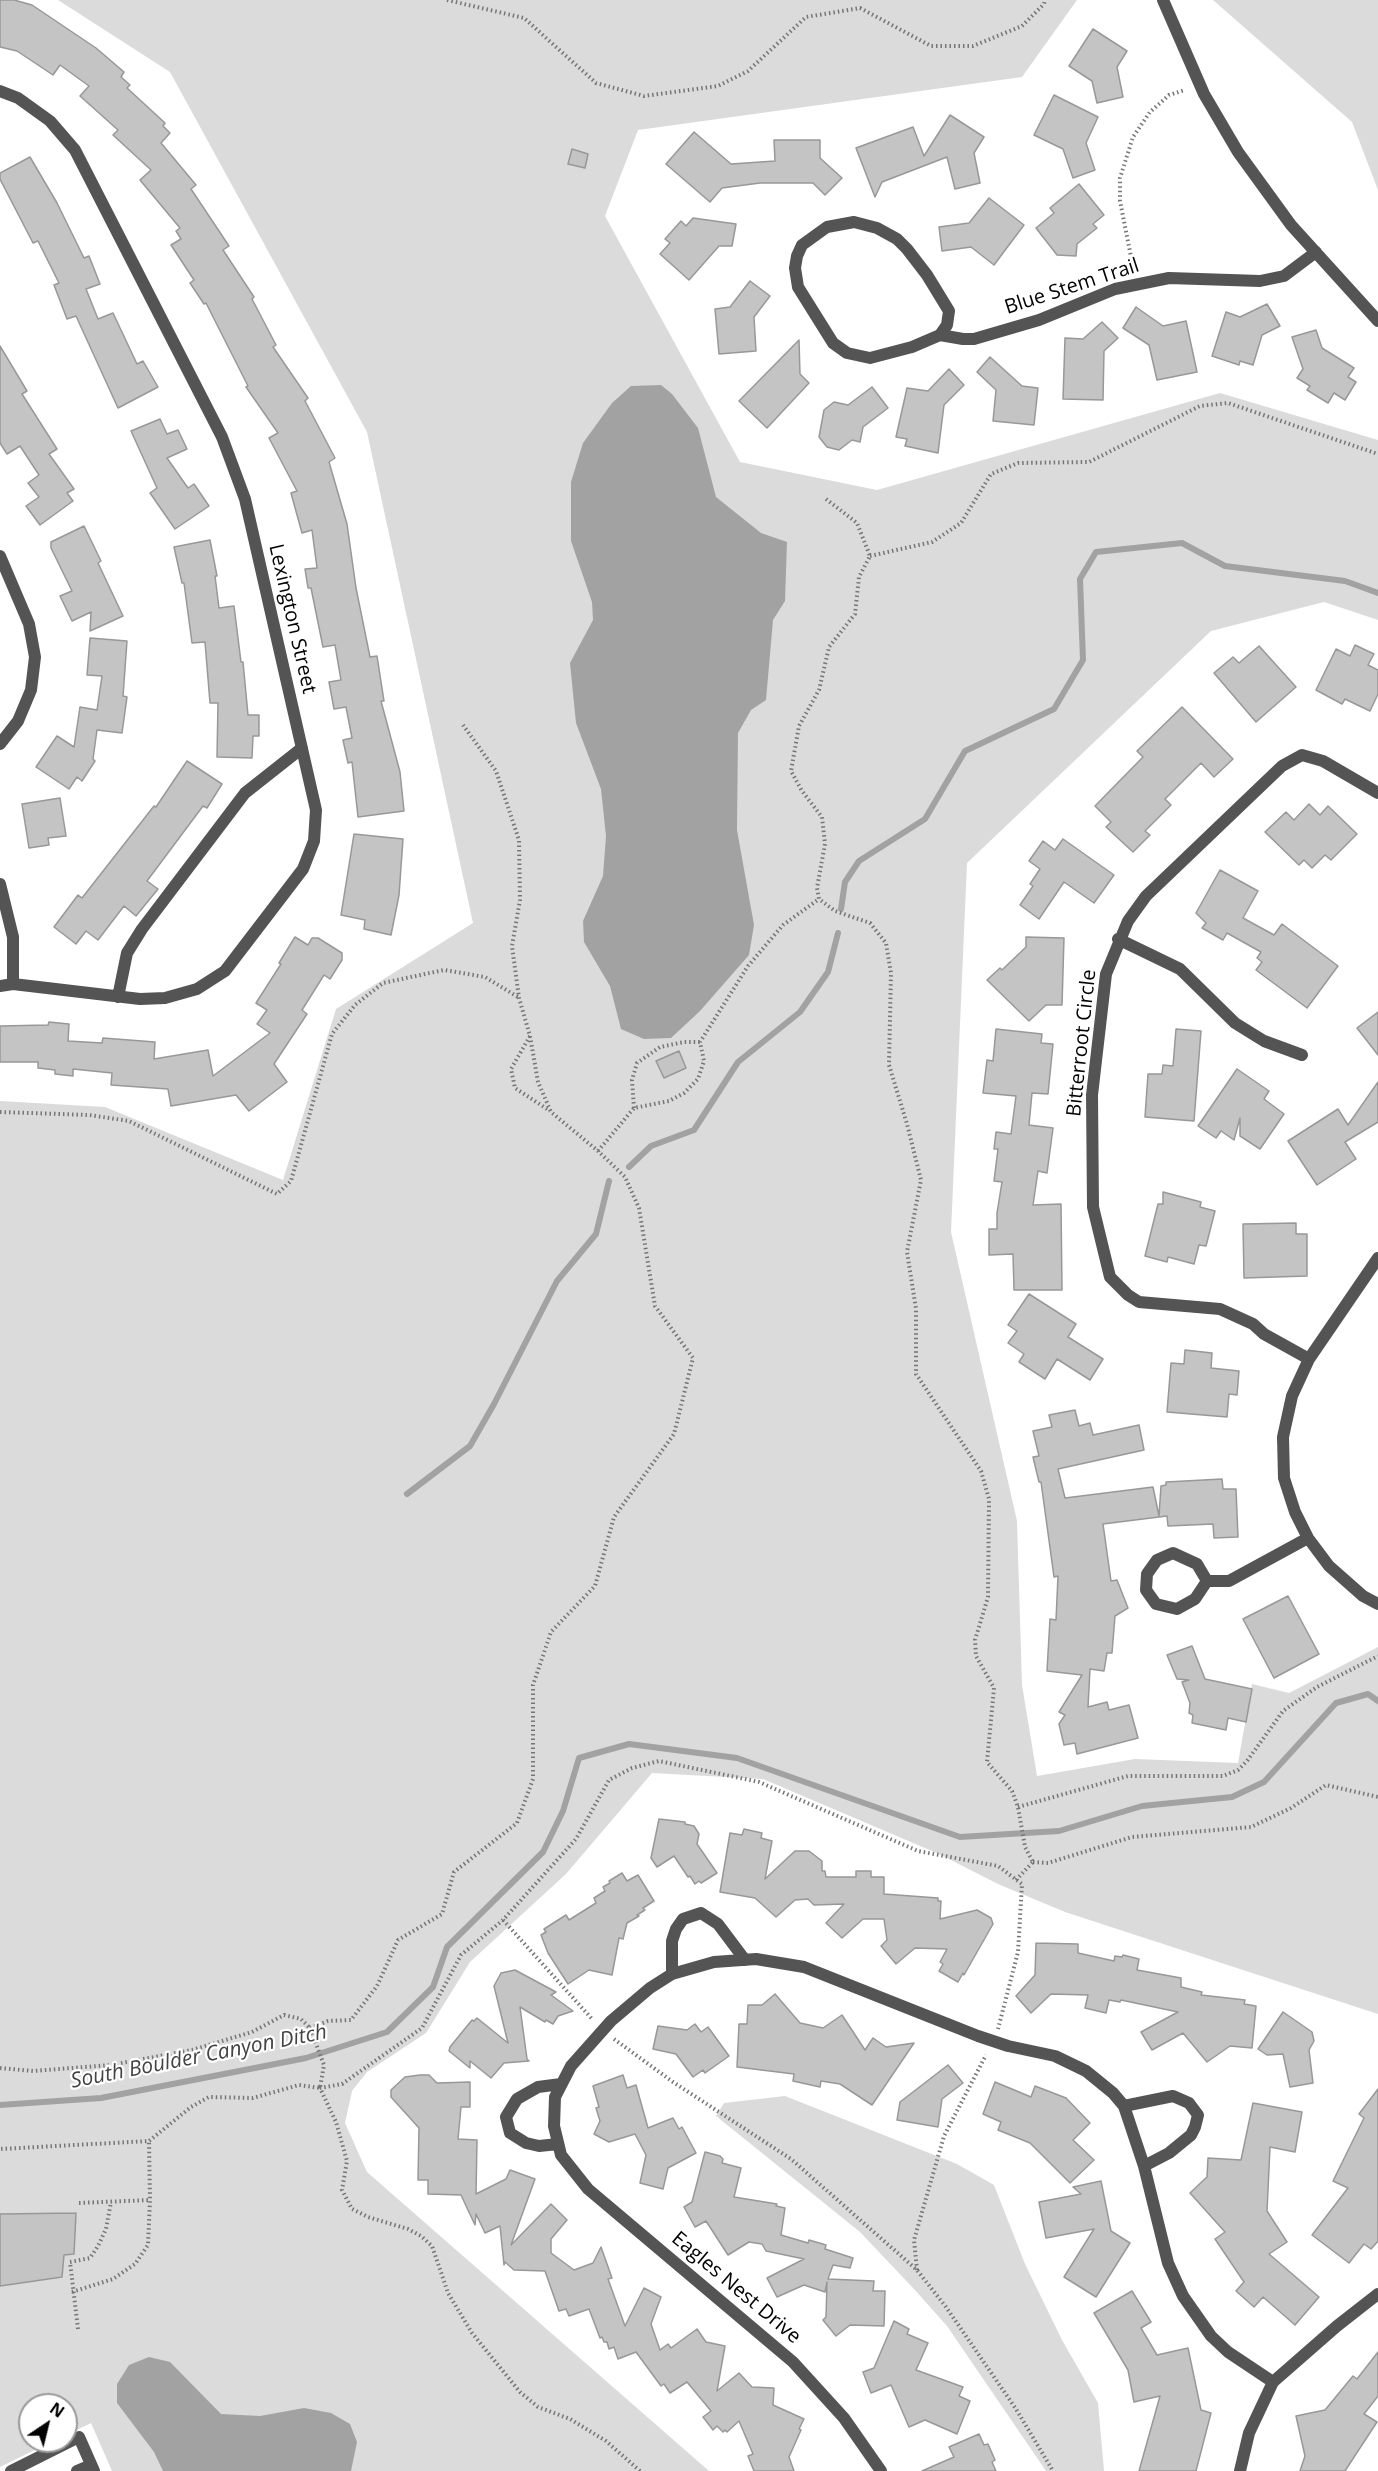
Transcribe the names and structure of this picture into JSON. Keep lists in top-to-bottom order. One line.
{"streets":{"street":["Blue Stem Trail","Lexington Street","Bitterroot Circle","Eagles Nest Drive"]},"water":["South Boulder Canyon Ditch"],"north":"top right"}
